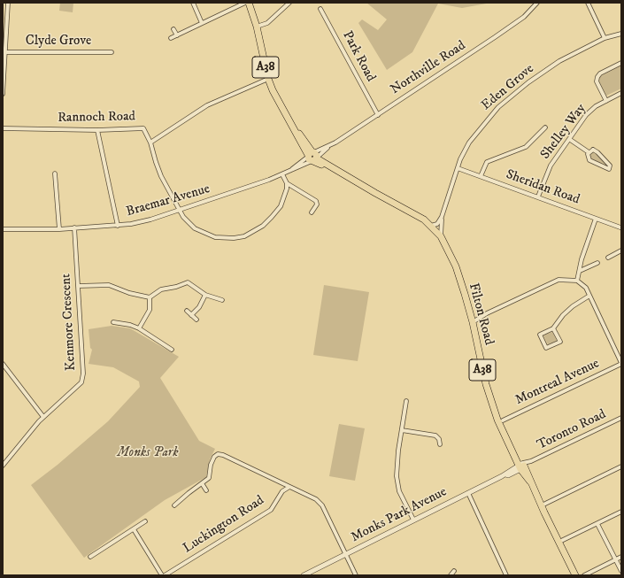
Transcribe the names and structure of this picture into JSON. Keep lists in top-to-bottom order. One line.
{"streets":{"main road":["A38","Filton Road"],"street":["Clyde Grove","Park Road","Northville Road","Eden Grove","Rannoch Road","Shelley Way","Sheridan Road","Braemar Avenue","Kenmore Crescent","Montreal Avenue","Toronto Road","Monks Park Avenue","Luckington Road"]},"crossings":[["Park Road","Northville Road"],["A38","Northville Road"],["A38","Braemar Avenue"],["A38","Filton Road"],["Northville Road","Braemar Avenue"],["Northville Road","Filton Road"],["Eden Grove","Sheridan Road"],["Eden Grove","Filton Road"],["Rannoch Road","Braemar Avenue"],["Shelley Way","Sheridan Road"],["Braemar Avenue","Filton Road"],["Braemar Avenue","Kenmore Crescent"],["Filton Road","Montreal Avenue"],["Filton Road","Toronto Road"],["Filton Road","Monks Park Avenue"],["Toronto Road","Monks Park Avenue"]],"parks":["Monks Park"]}
